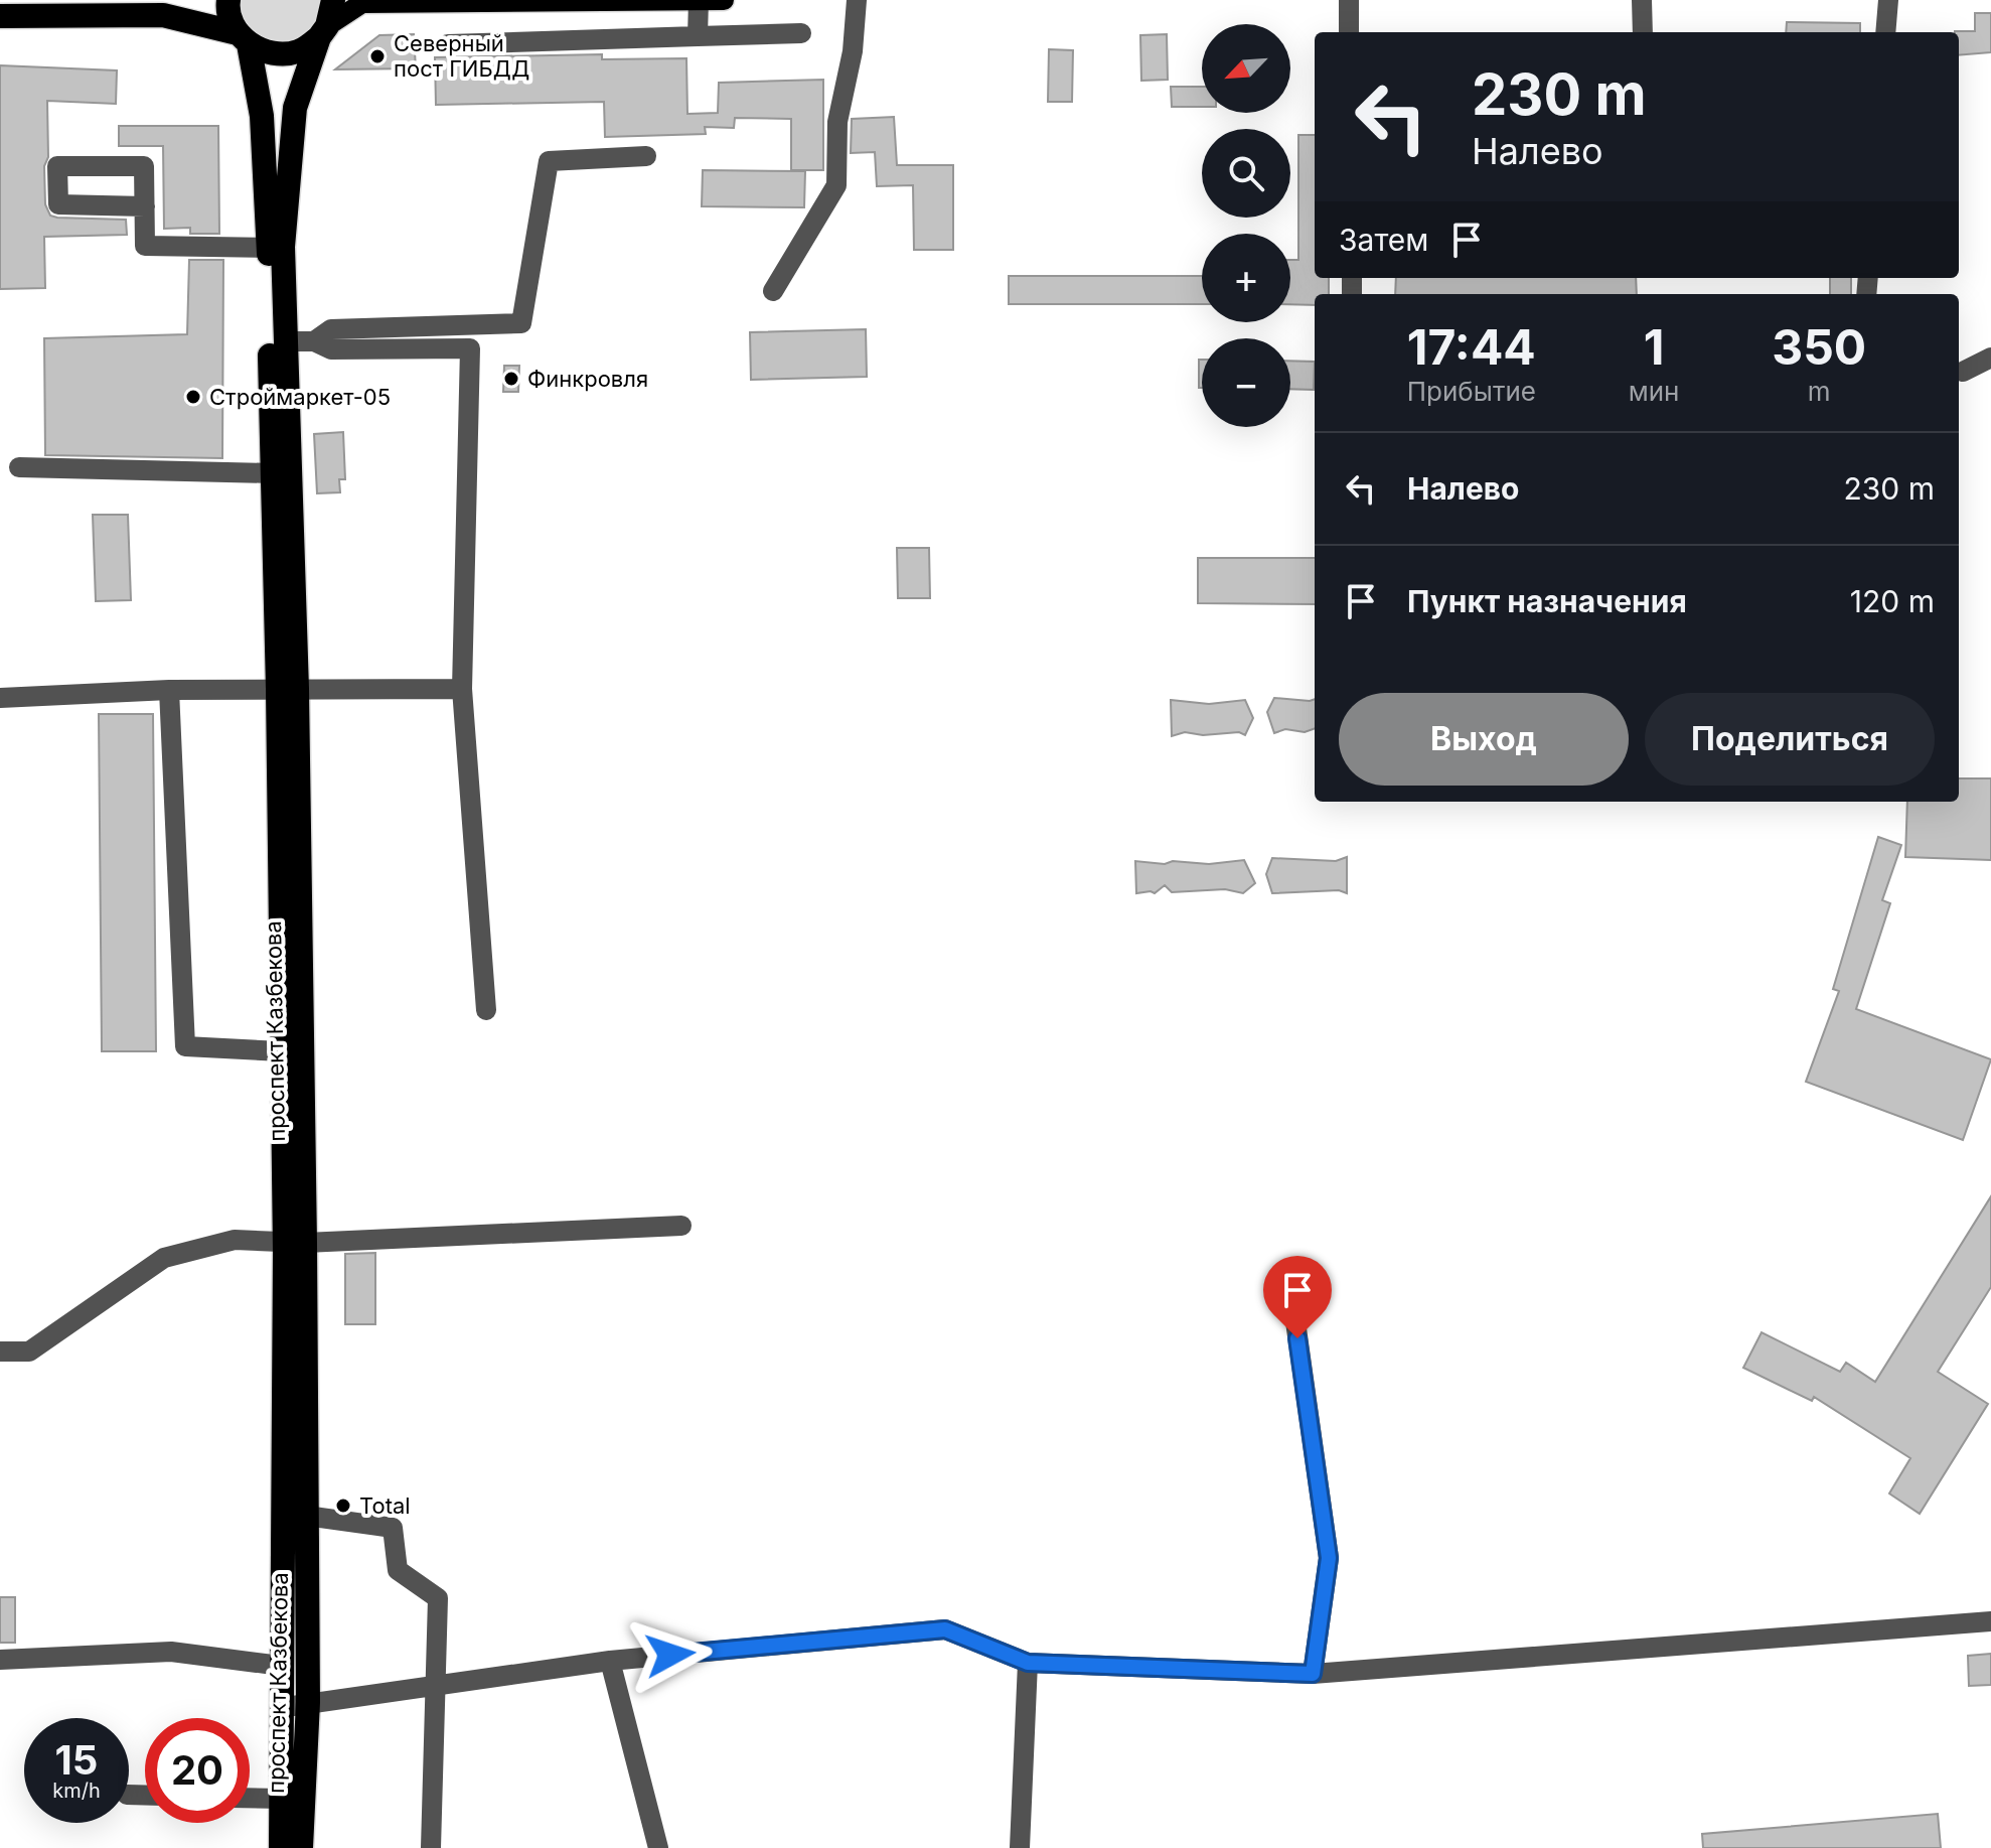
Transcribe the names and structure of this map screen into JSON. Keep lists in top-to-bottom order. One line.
{"streets":{"highway":["проспект Казбекова"]},"places":["Северный пост ГИБДД","Финкровля","Строймаркет-05","Total"],"north":"bottom left","page":{"map_buttons":["+","−"],"turn":["230 m","Налево"],"then":"Затем","eta":["17:44","Прибытие","1","мин","350","m"],"list":[{"name":"Налево","value":"230 m"},{"name":"Пункт назначения","value":"120 m"}],"buttons":["Выход","Поделиться"],"speed":"15 km/h","limit":"20"}}
